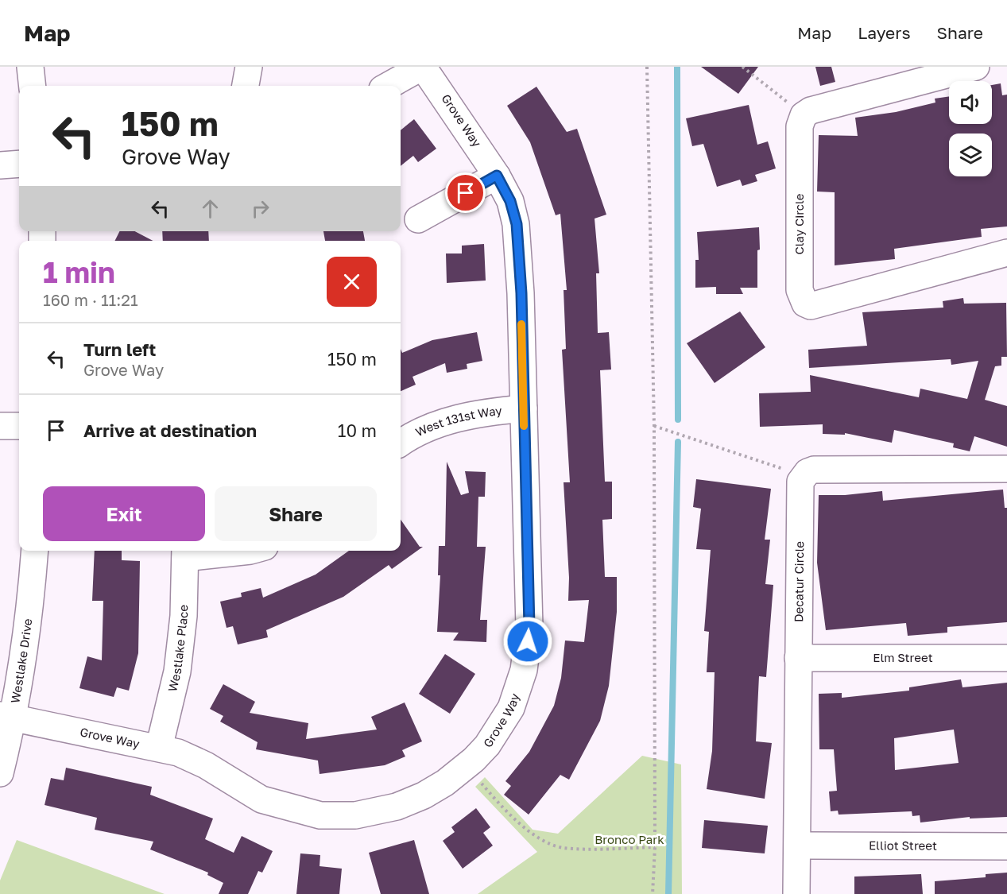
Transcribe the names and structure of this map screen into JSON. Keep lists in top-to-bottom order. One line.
{"streets":{"street":["Grove Way","Clay Circle","West 131st Way","Decatur Circle","Westlake Place","Elm Street","Westlake Drive","Elliot Street"]},"crossings":[["Grove Way","West 131st Way"],["Grove Way","Westlake Place"],["Grove Way","Westlake Drive"],["Decatur Circle","Elm Street"],["Decatur Circle","Elliot Street"]],"parks":["Bronco Park"],"page":{"header":"Map","nav":["Map","Layers","Share"],"turn":["150 m","Grove Way"],"heading":["1 min","160 m · 11:21"],"list":[{"name":"Turn left","note":"Grove Way","value":"150 m"},{"name":"Arrive at destination","value":"10 m"}],"buttons":["Exit","Share"]}}
